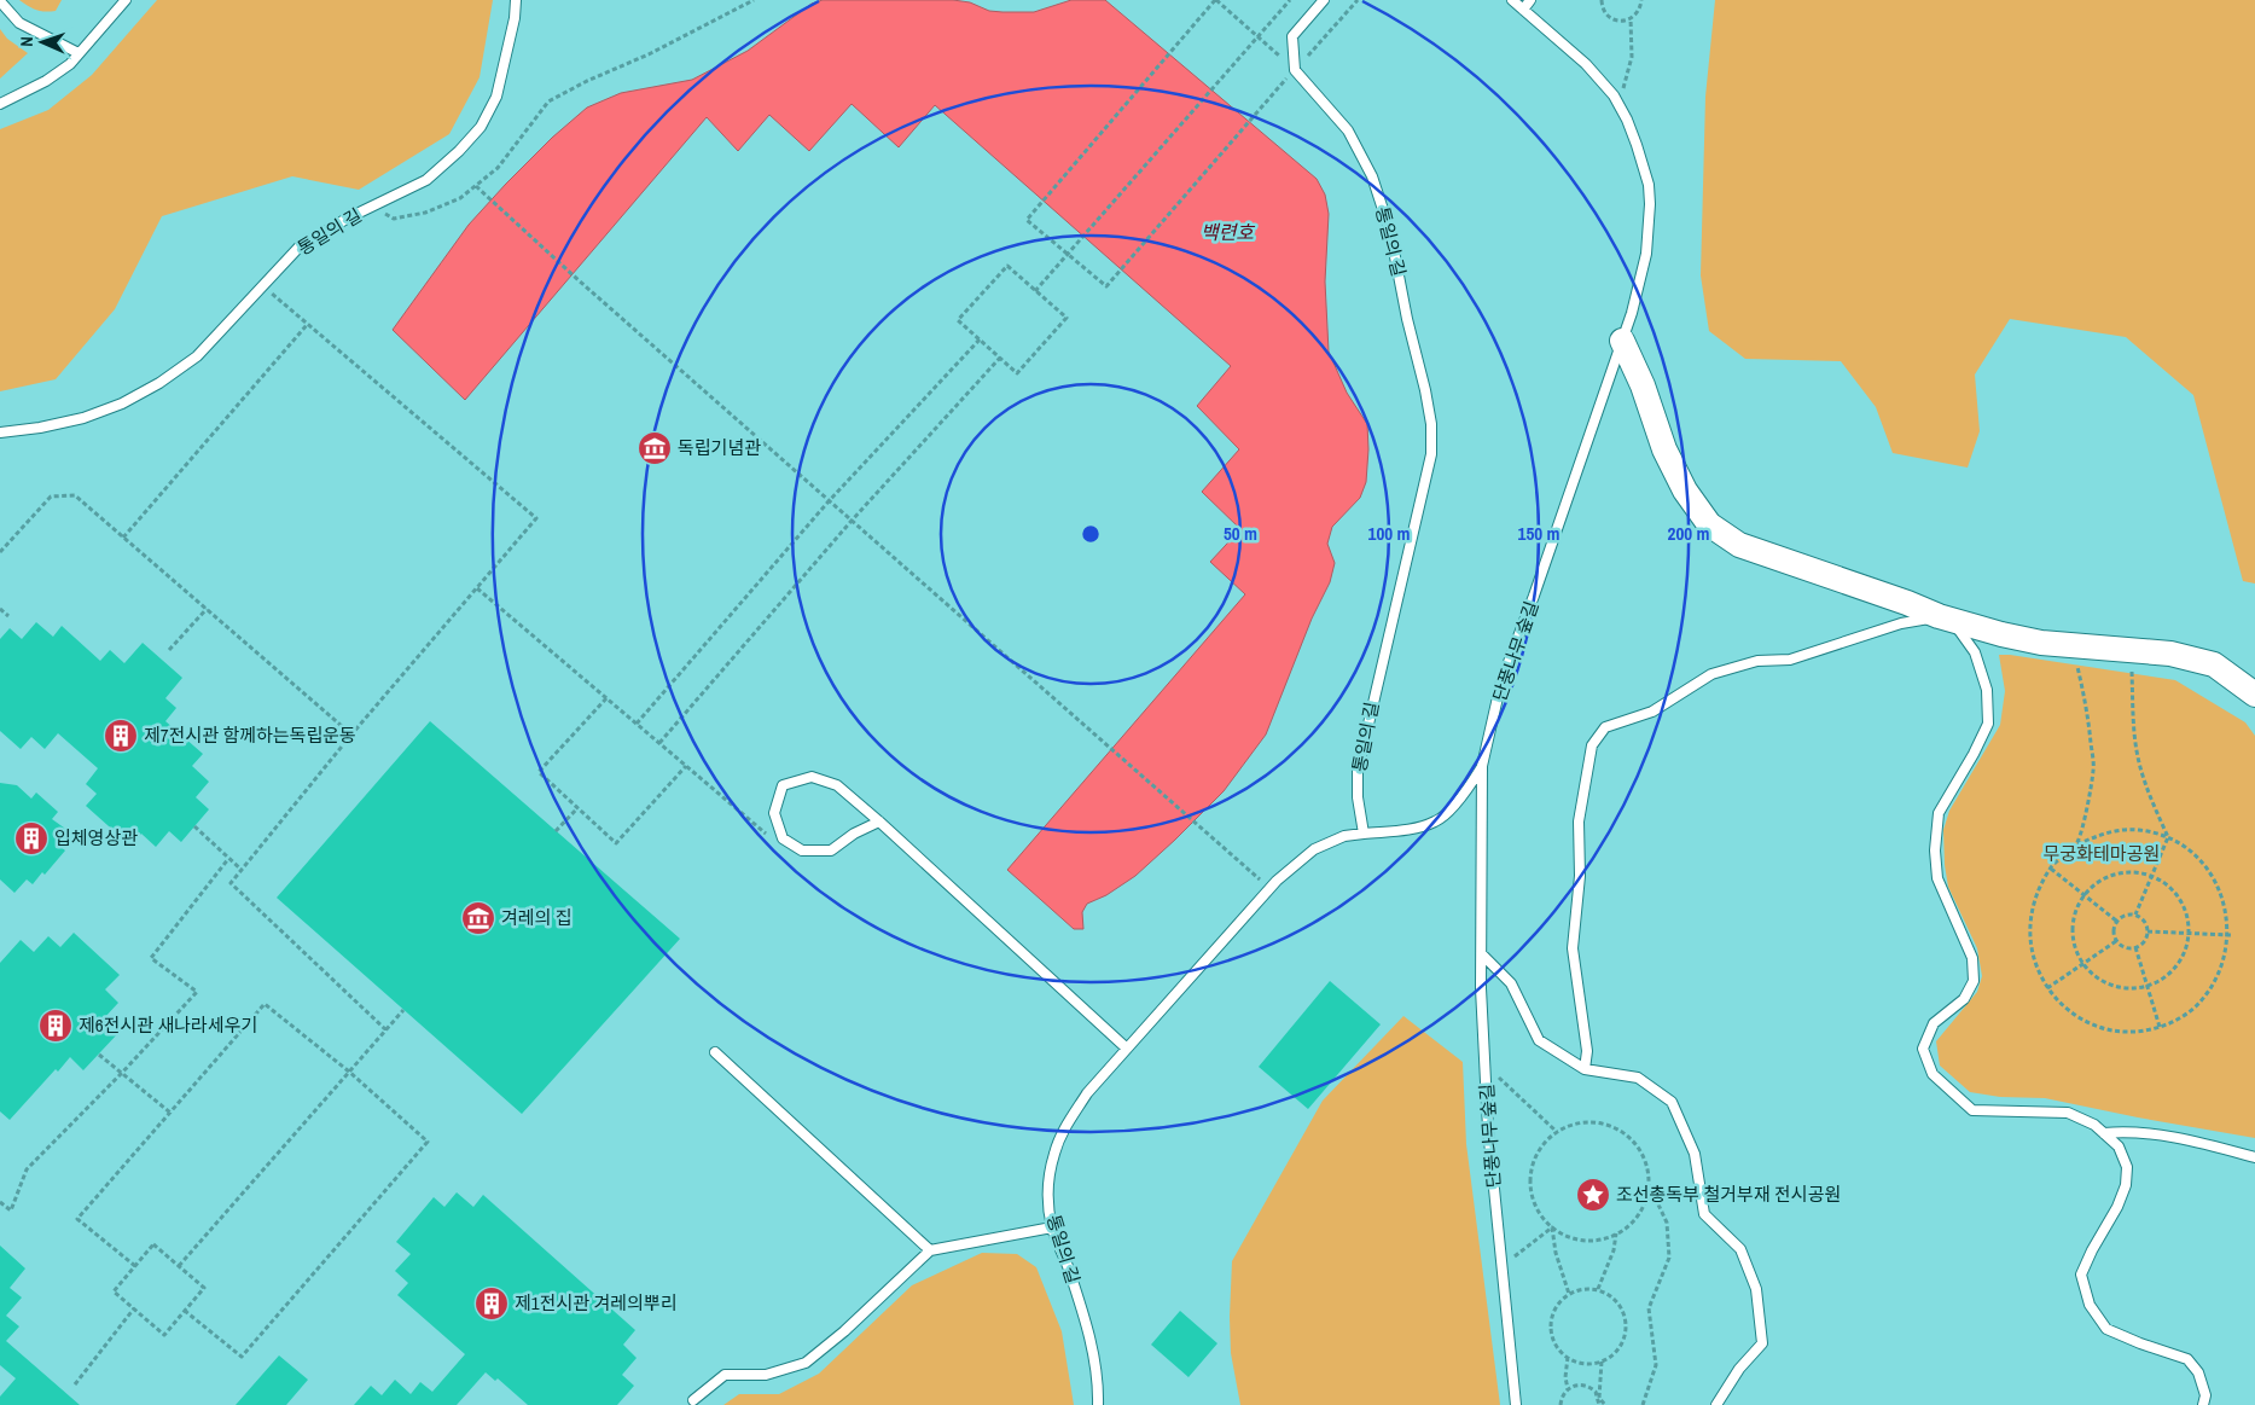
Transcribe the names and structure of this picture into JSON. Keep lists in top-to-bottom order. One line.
{"streets":{"lane":["통일의 길","단풍나무 숲길"]},"water":["백련호"],"parks":["무궁화테마공원"],"places":{"museum":["독립기념관","겨레의 집"],"building":["제7전시관 함께하는독립운동","입체영상관","제6전시관 새나라세우기","제1전시관 겨레의뿌리"],"place":["조선총독부 철거부재 전시공원"]},"north":"left","rings":["50 m","100 m","150 m","200 m"]}
